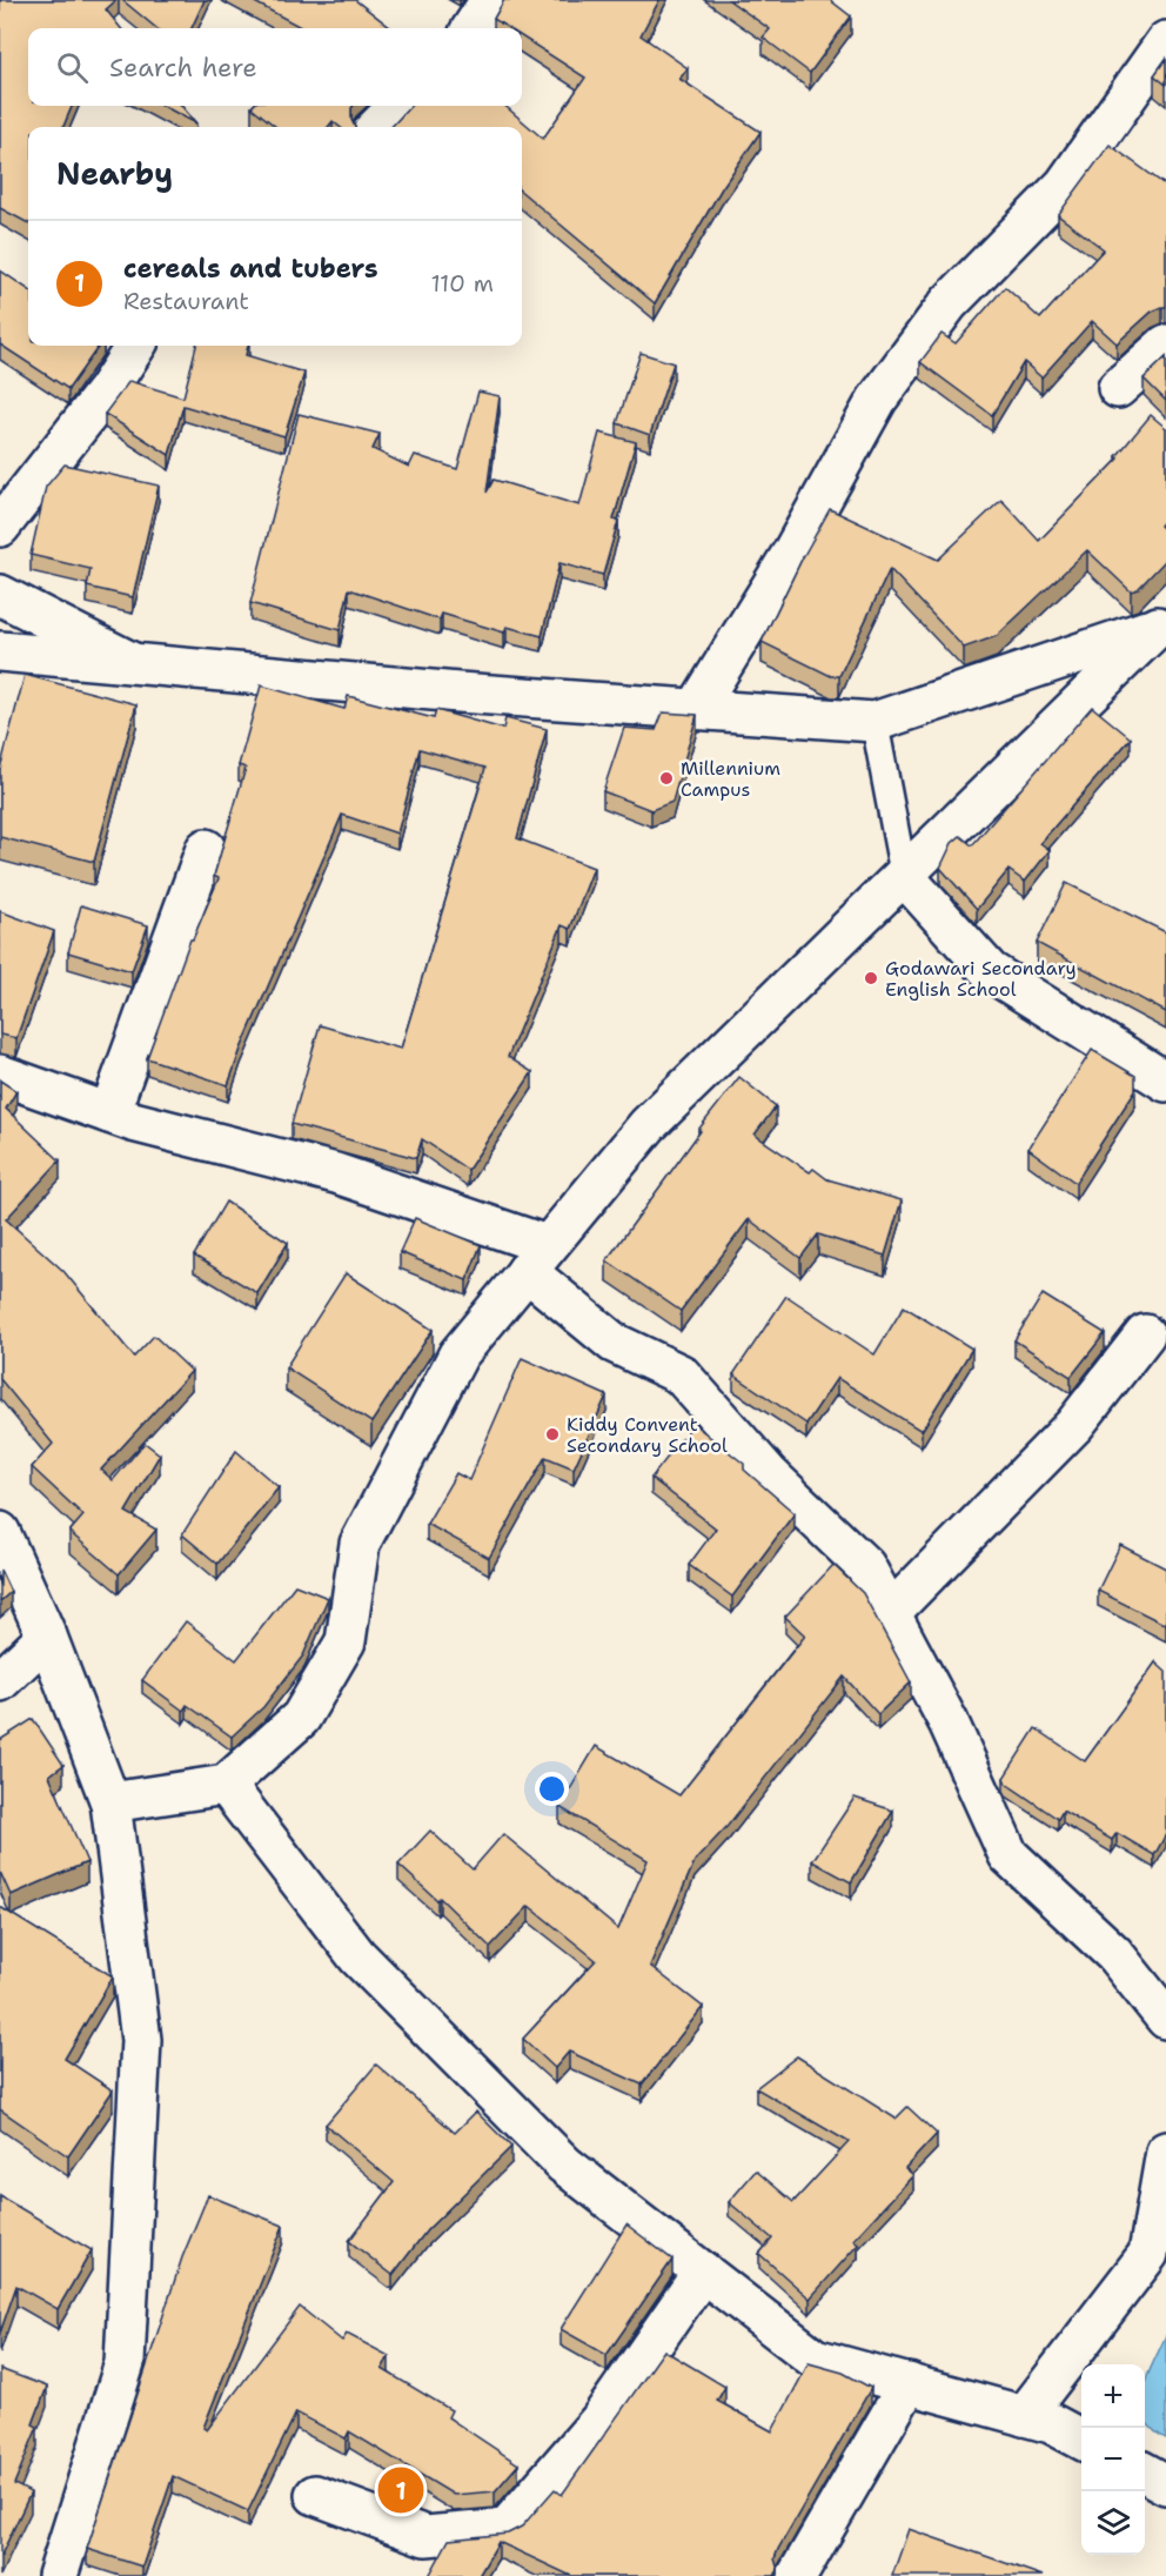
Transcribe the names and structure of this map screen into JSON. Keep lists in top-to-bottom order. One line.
{"places":["Millennium Campus","Godawari Secondary English School","Kiddy Convent Secondary School"],"page":{"search":"Search here","heading":"Nearby","list":[{"mark":"1","name":"cereals and tubers","note":"Restaurant","value":"110 m"}],"map_buttons":["+","−"],"pins":"1"}}
